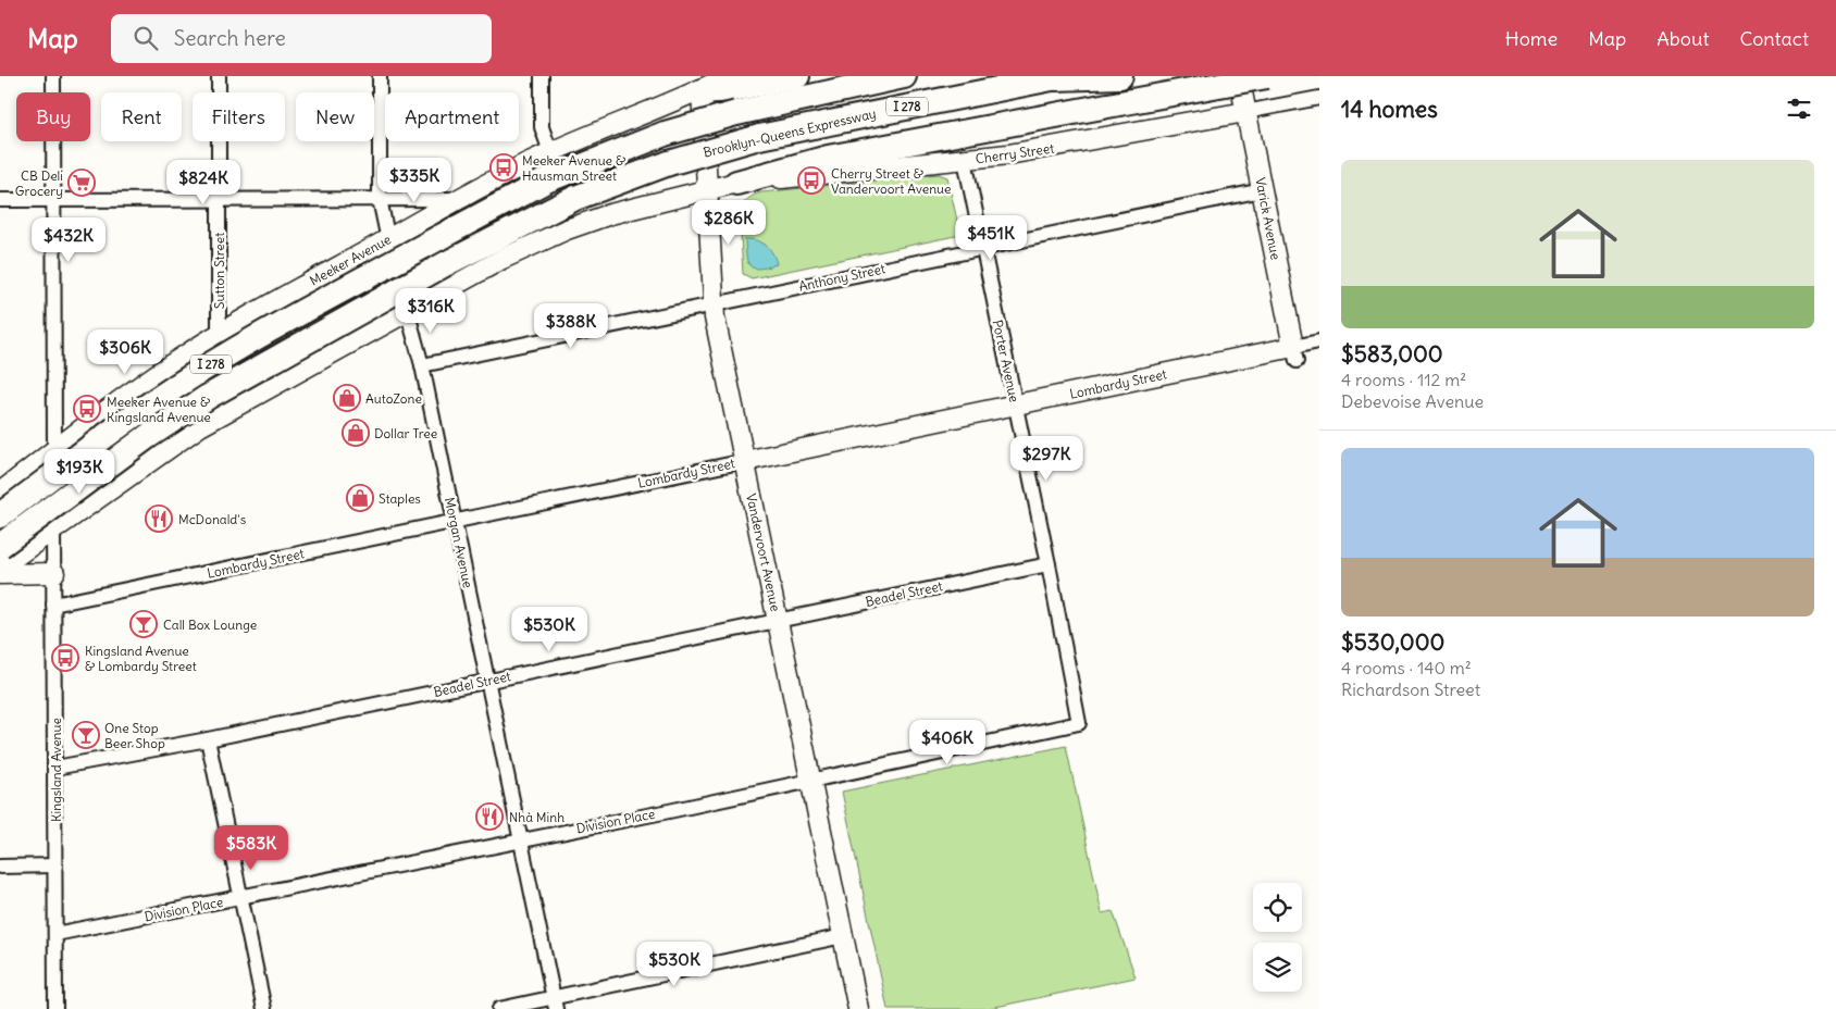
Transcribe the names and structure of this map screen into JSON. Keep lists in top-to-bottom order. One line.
{"streets":{"highway":["I 278","Brooklyn-Queens Expressway"],"main road":["Cherry Street","Varick Avenue","Meeker Avenue","Lombardy Street","Vandervoort Avenue"],"street":["Sutton Street","Anthony Street","Porter Avenue","Morgan Avenue","Beadel Street","Kingsland Avenue","Division Place"]},"crossings":[["I 278","Brooklyn-Queens Expressway"],["Cherry Street","Varick Avenue"],["Cherry Street","Porter Avenue"],["Cherry Street","Vandervoort Avenue"],["Varick Avenue","Anthony Street"],["Varick Avenue","Lombardy Street"],["Meeker Avenue","Sutton Street"],["Meeker Avenue","Morgan Avenue"],["Meeker Avenue","Vandervoort Avenue"],["Meeker Avenue","Kingsland Avenue"],["Anthony Street","Porter Avenue"],["Anthony Street","Morgan Avenue"],["Anthony Street","Vandervoort Avenue"],["Porter Avenue","Lombardy Street"],["Porter Avenue","Beadel Street"],["Porter Avenue","Division Place"],["Lombardy Street","Morgan Avenue"],["Lombardy Street","Vandervoort Avenue"],["Lombardy Street","Kingsland Avenue"],["Morgan Avenue","Beadel Street"],["Morgan Avenue","Division Place"],["Vandervoort Avenue","Beadel Street"],["Vandervoort Avenue","Division Place"],["Beadel Street","Kingsland Avenue"],["Kingsland Avenue","Division Place"]],"places":{"bus stop":["Meeker Avenue & Hausman Street","Cherry Street & Vandervoort Avenue","Meeker Avenue & Kingsland Avenue","Kingsland Avenue & Lombardy Street"],"supermarket":["CB Deli Grocery"],"shop":["AutoZone","Dollar Tree","Staples"],"restaurant":["McDonald's","Nhà Minh"],"bar":["Call Box Lounge","One Stop Beer Shop"]},"page":{"header":"Map","search":"Search here","nav":["Home","Map","About","Contact"],"heading":"14 homes","chip":["Buy","Rent","Filters","New","Apartment"],"list":[{"name":"$583,000","note":"4 rooms · 112 m² · Debevoise Avenue"},{"name":"$530,000","note":"4 rooms · 140 m² · Richardson Street"}],"price":["$335K","$824K","$286K","$451K","$432K","$316K","$388K","$306K","$297K","$193K","$530K","$406K","$583K","$530K"]}}
